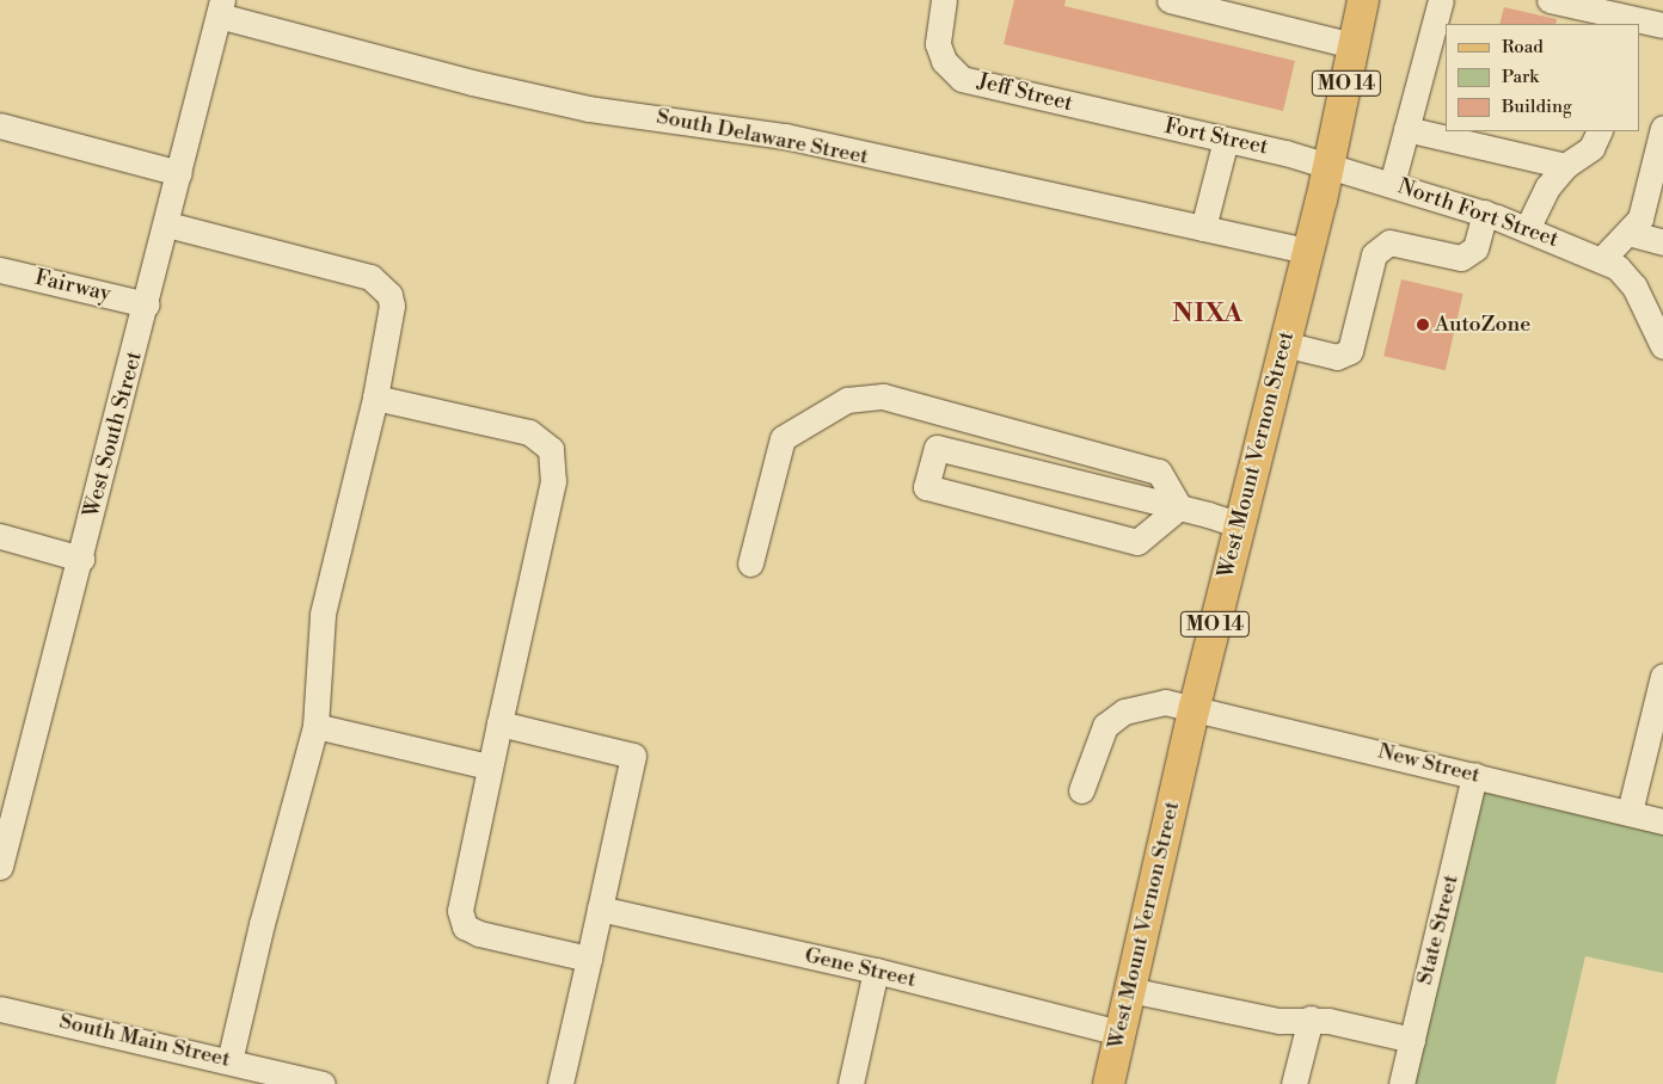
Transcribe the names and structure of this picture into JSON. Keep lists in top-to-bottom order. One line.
{"streets":{"main road":["MO 14","West Mount Vernon Street"],"street":["Jeff Street","South Delaware Street","Fort Street","North Fort Street","Fairway","West South Street","New Street","State Street","Gene Street","South Main Street"]},"crossings":[["Jeff Street","Fort Street"],["South Delaware Street","West South Street"],["South Delaware Street","West Mount Vernon Street"],["Fort Street","North Fort Street"],["Fort Street","West Mount Vernon Street"],["North Fort Street","West Mount Vernon Street"],["Fairway","West South Street"],["West Mount Vernon Street","New Street"],["West Mount Vernon Street","Gene Street"],["New Street","State Street"]],"districts":["NIXA"],"places":["AutoZone"],"legend":["Road","Park","Building"]}
